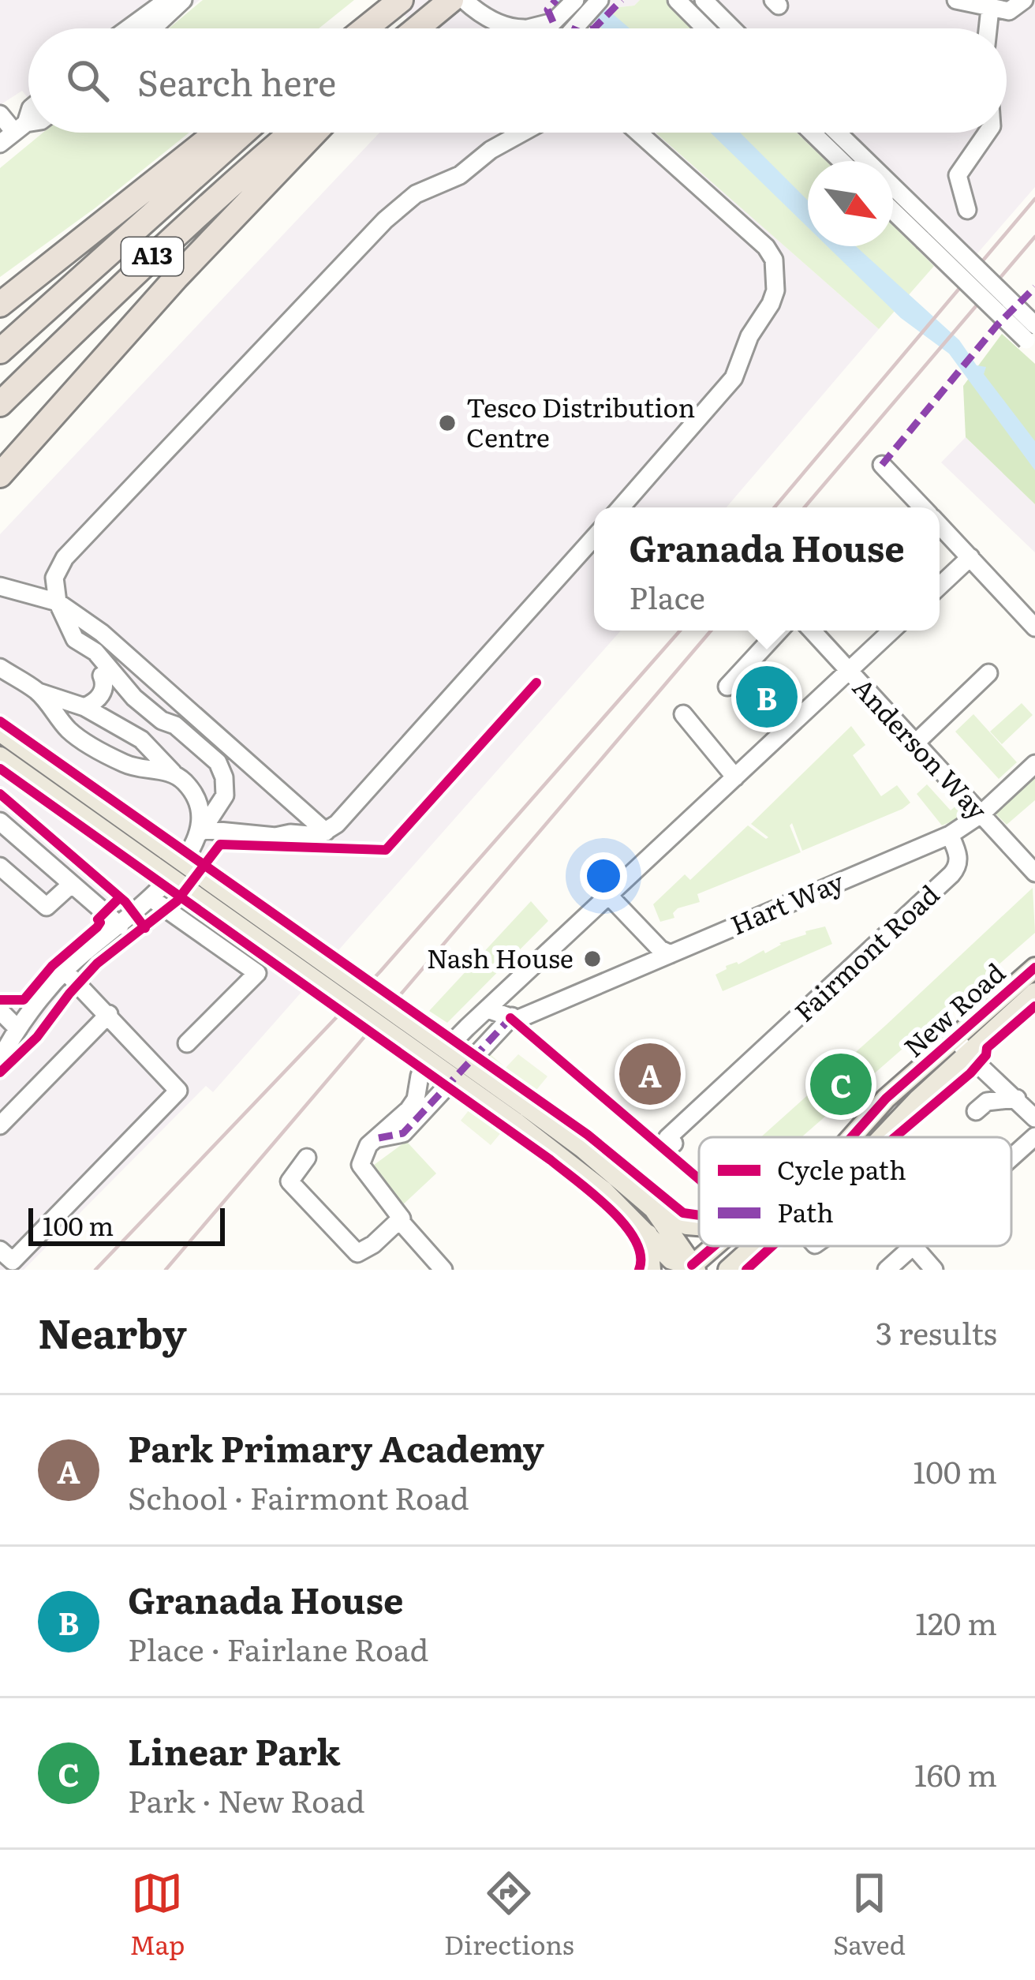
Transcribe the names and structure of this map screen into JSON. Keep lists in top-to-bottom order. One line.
{"streets":{"highway":["A13"],"main road":["New Road"],"street":["Anderson Way","Hart Way","Fairmont Road"]},"crossings":[["Anderson Way","Hart Way"],["Hart Way","Fairmont Road"]],"places":["Tesco Distribution Centre","Nash House"],"legend":["Cycle path","Path"],"scale_bar":"100 m","north":"bottom right","page":{"search":"Search here","popup":["Granada House","Place"],"pins":["B","A","C"],"scale":"100 m","heading":["Nearby","3 results"],"list":[{"mark":"A","name":"Park Primary Academy","note":"School · Fairmont Road","value":"100 m"},{"mark":"B","name":"Granada House","note":"Place · Fairlane Road","value":"120 m"},{"mark":"C","name":"Linear Park","note":"Park · New Road","value":"160 m"}],"nav":["Map","Directions","Saved"]}}
